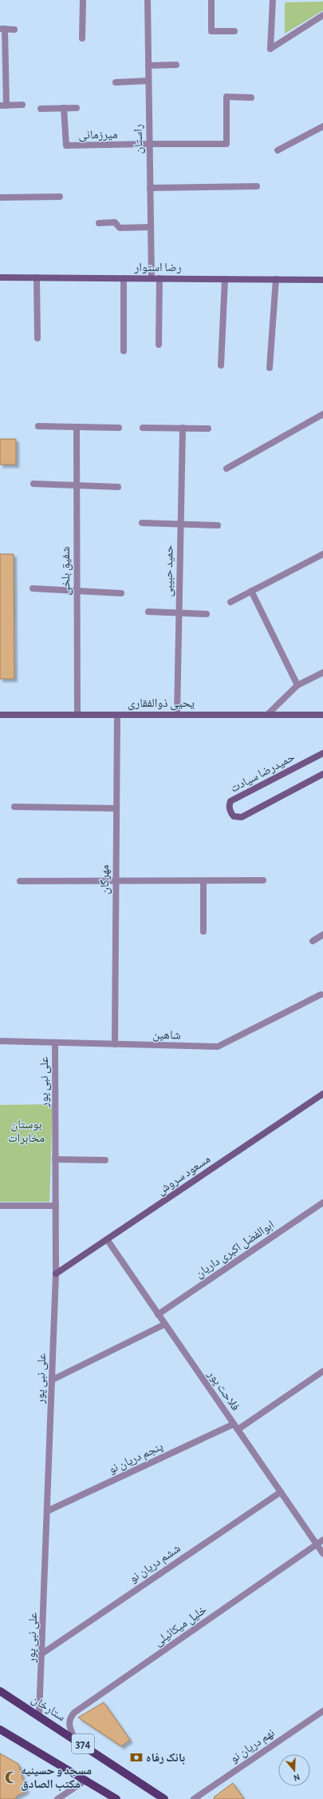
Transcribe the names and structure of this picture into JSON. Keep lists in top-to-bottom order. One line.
{"streets":{"main road":["ستارخان","374"],"street":["میرزمانی","راستان","رضا استوار","شفیق بلخی","حمید حبیبی","یحیی ذوالفقاری","حمیدرضا سیادت","مهرگان","شاهین","علی نبی پور","مسعود سروش","ابوالفضل اکبری داریان","فلاحت پور","پنجم دریان‌ نو","ششم دریان نو","خلیل میکائیلی","نهم دریان نو"]},"crossings":[["میرزمانی","راستان"],["راستان","رضا استوار"],["شفیق بلخی","یحیی ذوالفقاری"],["حمید حبیبی","یحیی ذوالفقاری"],["یحیی ذوالفقاری","مهرگان"],["مهرگان","شاهین"],["شاهین","علی نبی پور"],["علی نبی پور","مسعود سروش"],["علی نبی پور","پنجم دریان‌ نو"],["علی نبی پور","ششم دریان نو"],["علی نبی پور","ستارخان"],["مسعود سروش","فلاحت پور"],["ابوالفضل اکبری داریان","فلاحت پور"],["فلاحت پور","پنجم دریان‌ نو"],["فلاحت پور","ششم دریان نو"],["فلاحت پور","خلیل میکائیلی"],["خلیل میکائیلی","ستارخان"]],"parks":["بوستان مخابرات"],"places":{"bank":["بانک رفاه"],"mosque":["مسجد و حسینیه مکتب الصادق"]},"north":"bottom"}
